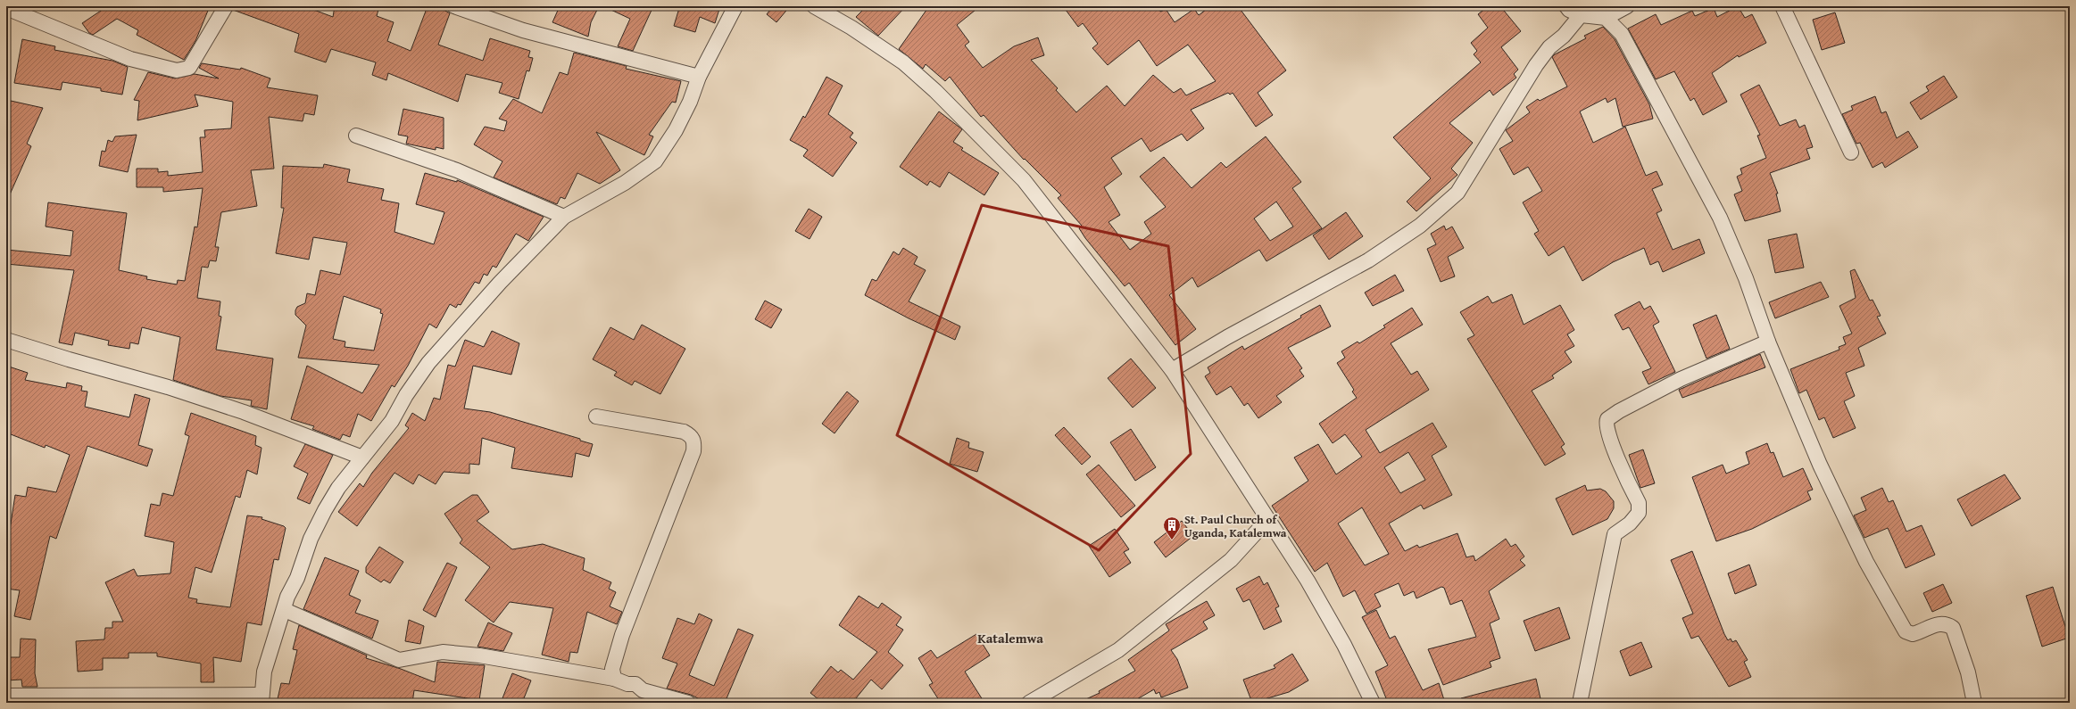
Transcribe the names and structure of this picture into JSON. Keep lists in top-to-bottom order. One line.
{"districts":["Katalemwa"],"places":{"building":["St. Paul Church of Uganda, Katalemwa"]}}
